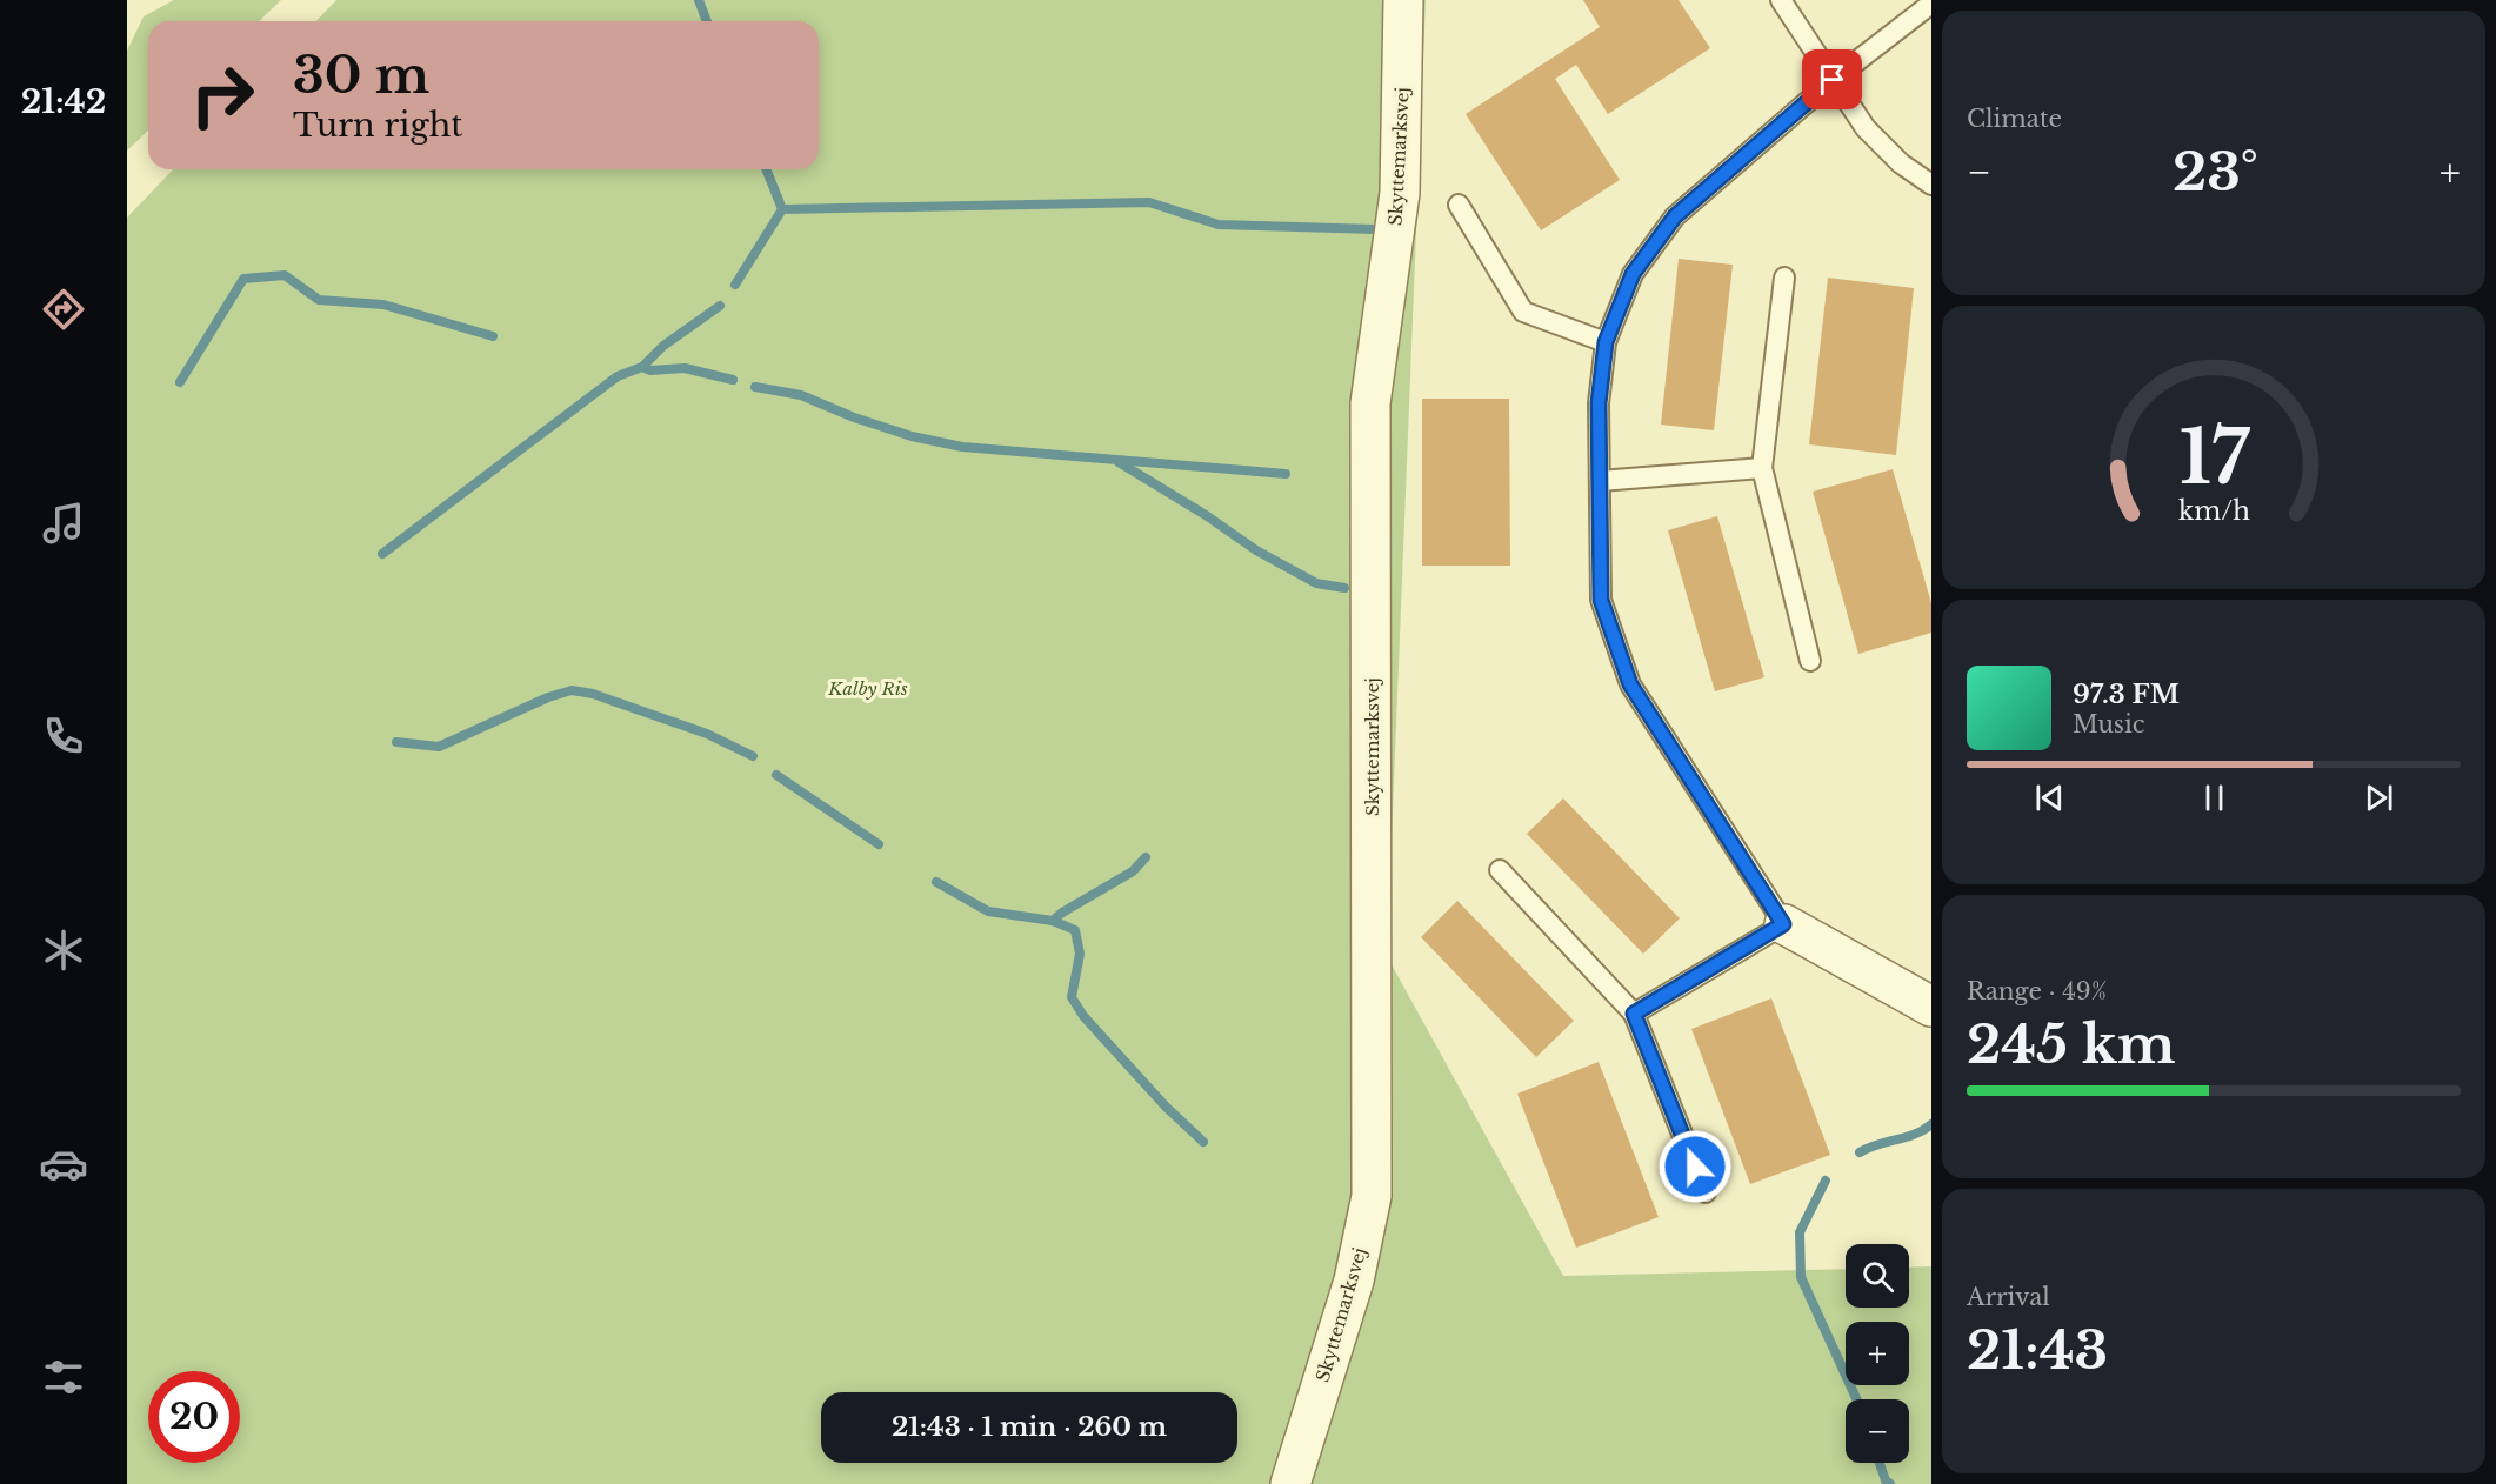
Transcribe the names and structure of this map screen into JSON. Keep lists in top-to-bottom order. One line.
{"streets":{"street":["Skyttemarksvej"]},"parks":["Kalby Ris"],"page":{"tabs":"21:42","tile":["Climate",["Range · 49%","245 km"],["Arrival","21:43"]],"turn":["30 m","Turn right"],"heat":["−","23°","+"],"song":["97.3 FM","Music"],"map_buttons":["+","−"],"limit":"20","trip":"21:43 · 1 min · 260 m","gauge":["17","km/h"]}}
